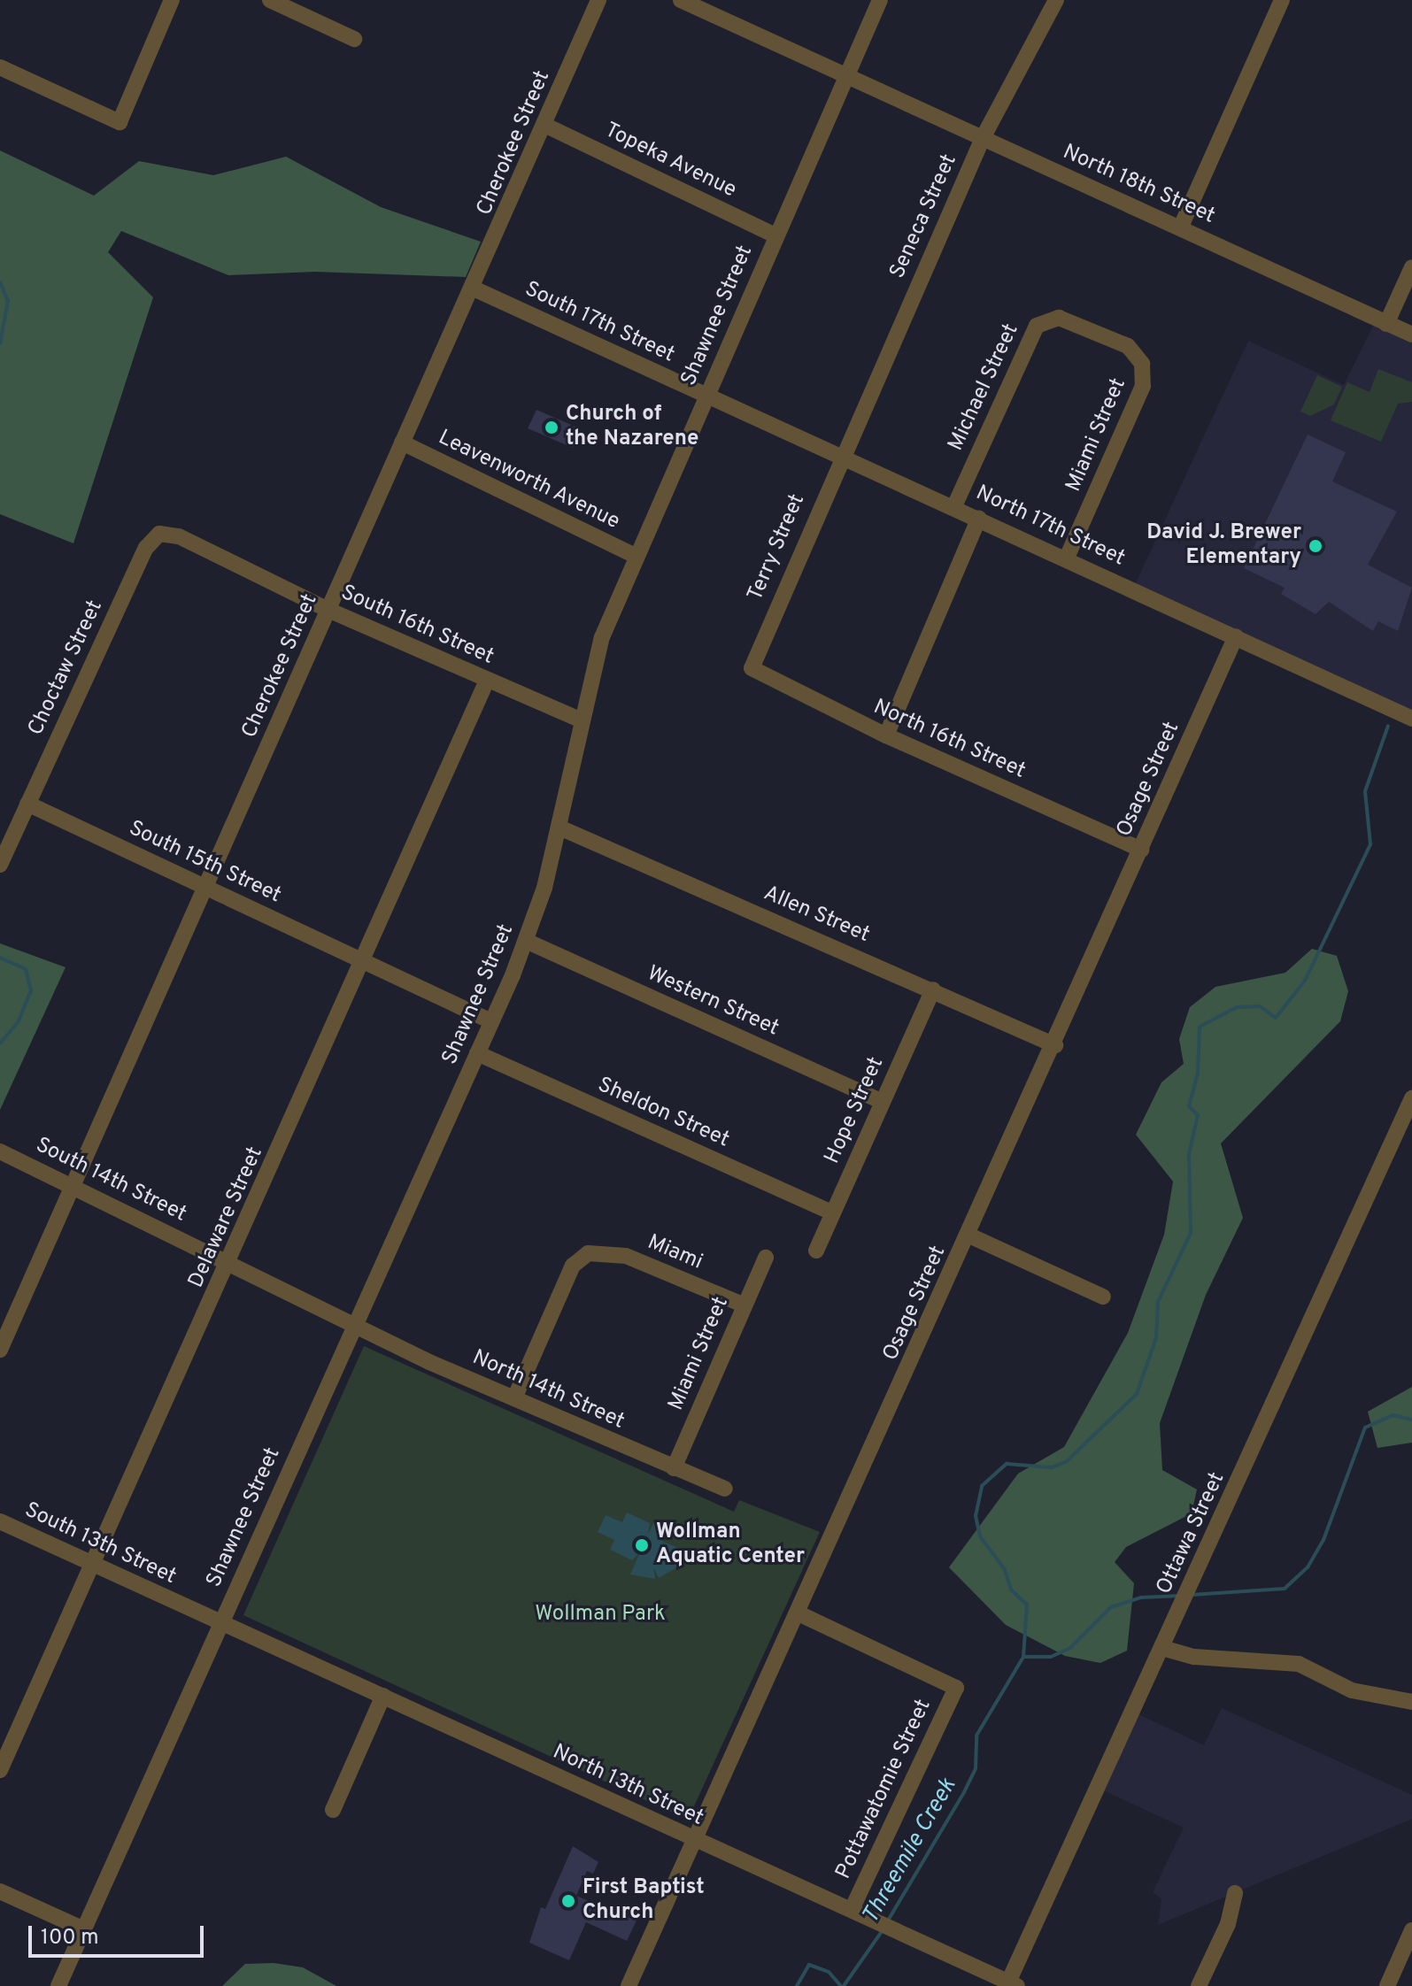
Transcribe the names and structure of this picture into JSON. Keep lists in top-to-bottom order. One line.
{"streets":{"street":["Cherokee Street","Topeka Avenue","North 18th Street","Seneca Street","Shawnee Street","South 17th Street","Michael Street","Miami Street","Leavenworth Avenue","North 17th Street","Terry Street","South 16th Street","Choctaw Street","North 16th Street","Osage Street","South 15th Street","Allen Street","Western Street","Hope Street","Sheldon Street","South 14th Street","Delaware Street","Miami","North 14th Street","Ottawa Street","South 13th Street","North 13th Street","Pottawatomie Street"]},"crossings":[["Cherokee Street","Topeka Avenue"],["Cherokee Street","South 17th Street"],["Cherokee Street","Leavenworth Avenue"],["Cherokee Street","South 16th Street"],["Cherokee Street","South 15th Street"],["Cherokee Street","South 14th Street"],["Topeka Avenue","Shawnee Street"],["North 18th Street","Seneca Street"],["North 18th Street","Shawnee Street"],["Seneca Street","North 17th Street"],["Seneca Street","Terry Street"],["Shawnee Street","South 17th Street"],["Shawnee Street","Leavenworth Avenue"],["Shawnee Street","North 17th Street"],["Shawnee Street","South 16th Street"],["Shawnee Street","South 15th Street"],["Shawnee Street","Allen Street"],["Shawnee Street","Western Street"],["Shawnee Street","Sheldon Street"],["Shawnee Street","South 14th Street"],["Shawnee Street","North 14th Street"],["Shawnee Street","South 13th Street"],["Shawnee Street","North 13th Street"],["South 17th Street","North 17th Street"],["Michael Street","Miami Street"],["Michael Street","North 17th Street"],["Miami Street","North 17th Street"],["Miami Street","Miami"],["Miami Street","North 14th Street"],["North 17th Street","Terry Street"],["North 17th Street","Osage Street"],["Terry Street","North 16th Street"],["South 16th Street","Choctaw Street"],["South 16th Street","Delaware Street"],["Choctaw Street","South 15th Street"],["North 16th Street","Osage Street"],["Osage Street","Allen Street"],["Osage Street","North 13th Street"],["Osage Street","Pottawatomie Street"],["South 15th Street","Delaware Street"],["Allen Street","Hope Street"],["Western Street","Hope Street"],["Hope Street","Sheldon Street"],["South 14th Street","Delaware Street"],["South 14th Street","North 14th Street"],["Delaware Street","South 13th Street"],["Miami","North 14th Street"],["Ottawa Street","North 13th Street"],["South 13th Street","North 13th Street"],["North 13th Street","Pottawatomie Street"]],"water":["Threemile Creek"],"parks":["Wollman Park"],"places":["Church of the Nazarene","David J. Brewer Elementary","Wollman Aquatic Center","First Baptist Church"],"scale_bar":"100 m"}
